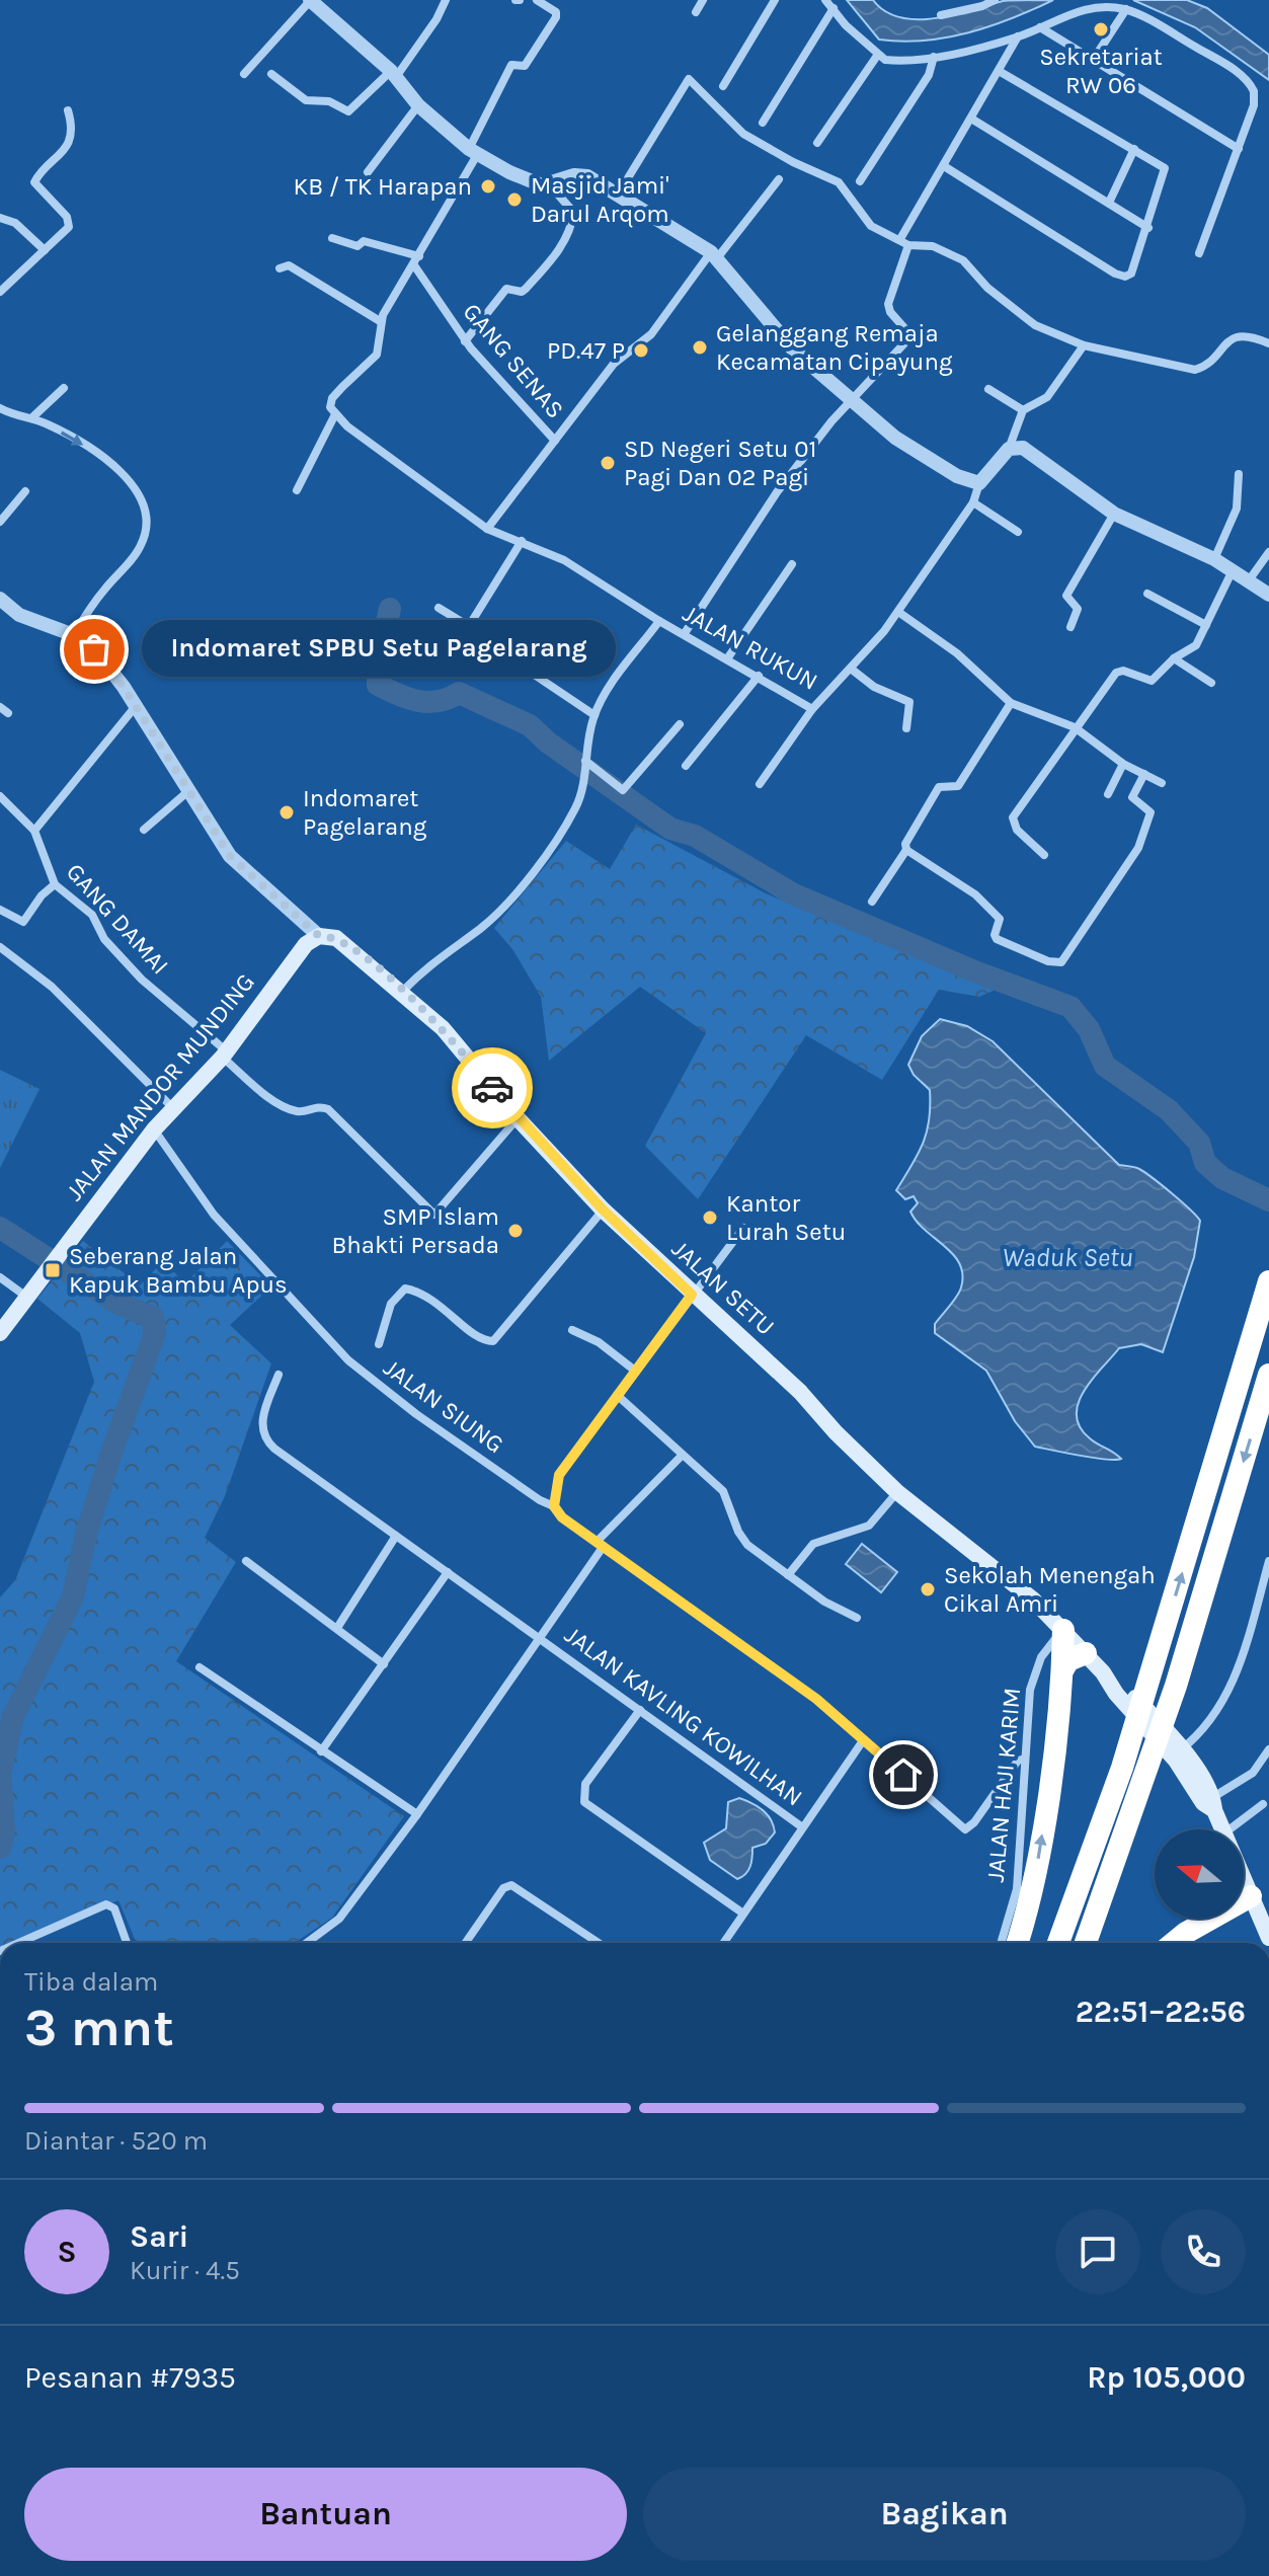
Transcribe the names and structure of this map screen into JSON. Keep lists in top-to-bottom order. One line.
{"streets":{"main road":["JALAN MANDOR MUNDING","JALAN SETU"],"street":["GANG SENAS","JALAN RUKUN","GANG DAMAI","JALAN SIUNG","JALAN KAVLING KOWILHAN","JALAN HAJI KARIM"]},"crossings":[["JALAN RUKUN","JALAN SETU"],["GANG DAMAI","JALAN MANDOR MUNDING"],["GANG DAMAI","JALAN SETU"],["JALAN MANDOR MUNDING","JALAN SETU"],["JALAN MANDOR MUNDING","JALAN SIUNG"],["JALAN SETU","JALAN HAJI KARIM"],["JALAN SIUNG","JALAN HAJI KARIM"]],"water":["Waduk Setu"],"places":{"other":["Sekretariat RW 06","KB / TK Harapan","Masjid Jami' Darul Arqom","Gelanggang Remaja Kecamatan Cipayung","PD.47 P","SD Negeri Setu 01 Pagi Dan 02 Pagi","Indomaret SPBU Setu Pagelarang","Indomaret Pagelarang","Kantor Lurah Setu","SMP Islam Bhakti Persada","Sekolah Menengah Cikal Amri"],"transit":["Seberang Jalan Kapuk Bambu Apus"]},"north":"left","page":{"bubble":"Indomaret SPBU Setu Pagelarang","heading":["3 mnt","Tiba dalam","22:51–22:56"],"panel":["Sari","Kurir · 4.5","Pesanan #7935","Rp 105,000"],"bar":"Diantar · 520 m","round":"S","buttons":["Bantuan","Bagikan"]}}
